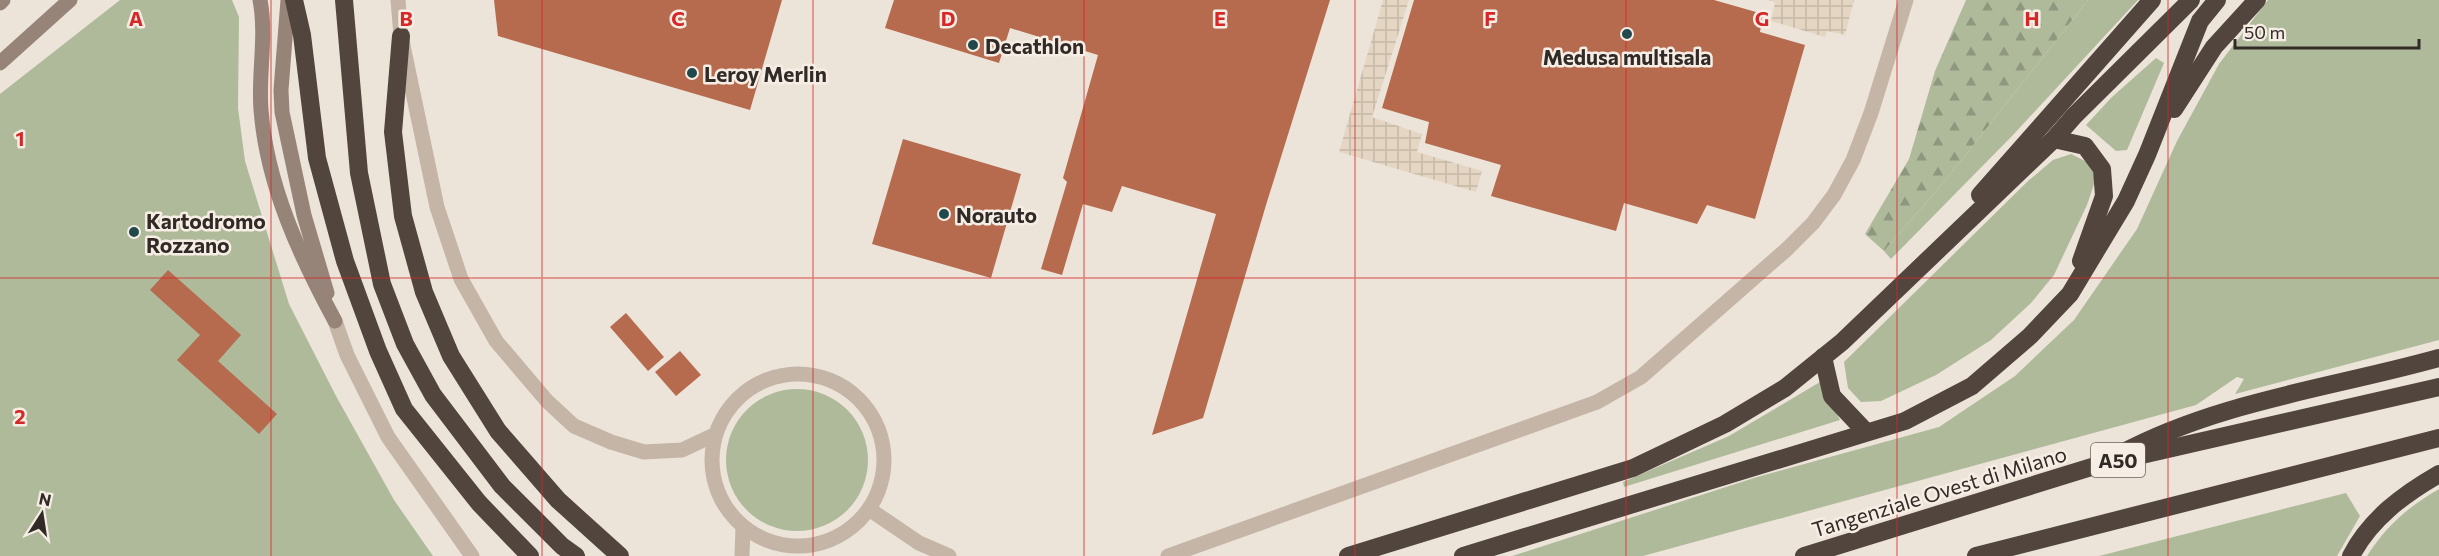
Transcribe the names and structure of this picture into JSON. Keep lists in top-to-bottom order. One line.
{"streets":{"highway":["A50","Tangenziale Ovest di Milano"]},"places":["Medusa multisala","Decathlon","Leroy Merlin","Norauto","Kartodromo Rozzano"],"scale_bar":"50 m","north":"top","grid":{"columns":["A","B","C","D","E","F","G","H"],"rows":["1","2"]}}
